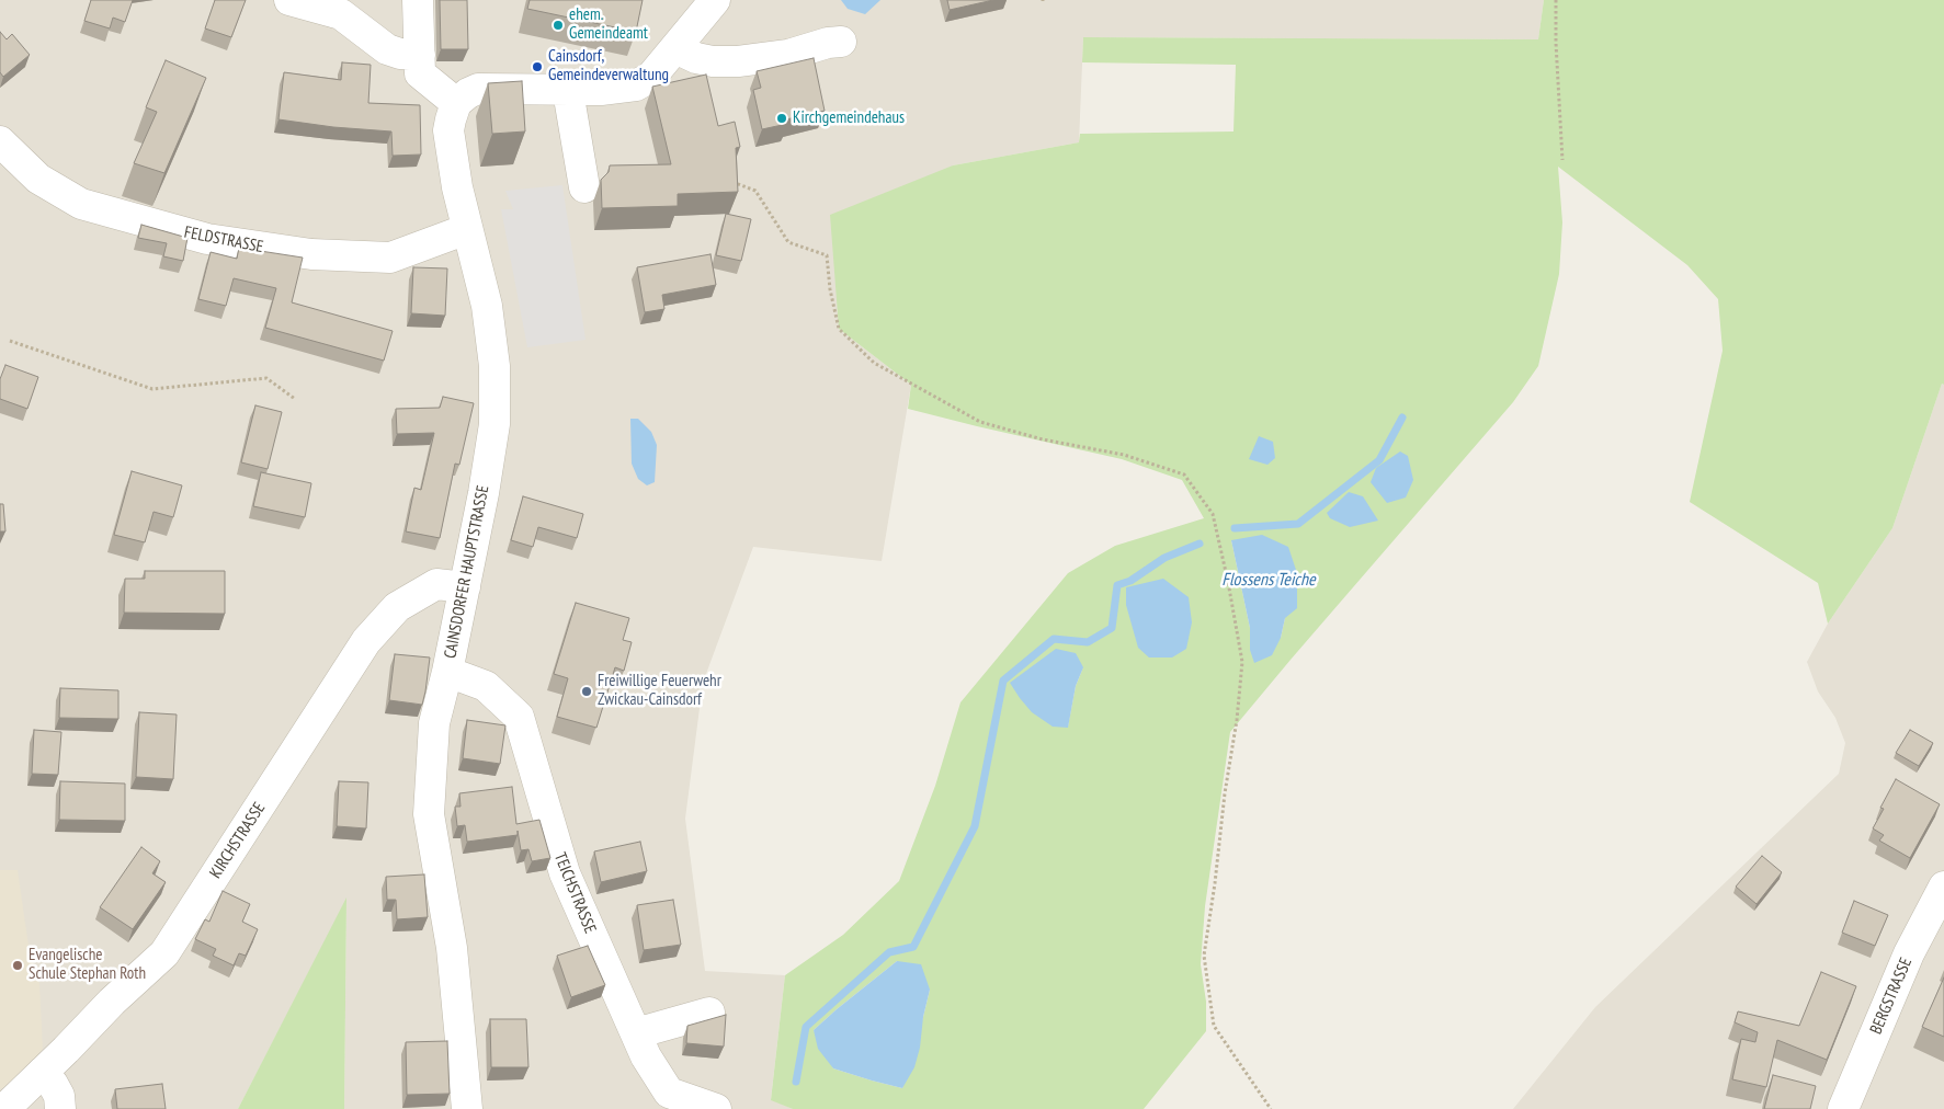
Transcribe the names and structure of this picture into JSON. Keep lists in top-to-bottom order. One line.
{"streets":{"street":["FELDSTRASSE","CAINSDORFER HAUPTSTRASSE","KIRCHSTRASSE","TEICHSTRASSE","BERGSTRASSE"]},"crossings":[["FELDSTRASSE","CAINSDORFER HAUPTSTRASSE"],["CAINSDORFER HAUPTSTRASSE","KIRCHSTRASSE"],["CAINSDORFER HAUPTSTRASSE","TEICHSTRASSE"]],"water":["Flossens Teiche"],"places":["ehem. Gemeindeamt","Cainsdorf, Gemeindeverwaltung","Kirchgemeindehaus","Freiwillige Feuerwehr Zwickau-Cainsdorf","Evangelische Schule Stephan Roth"]}
